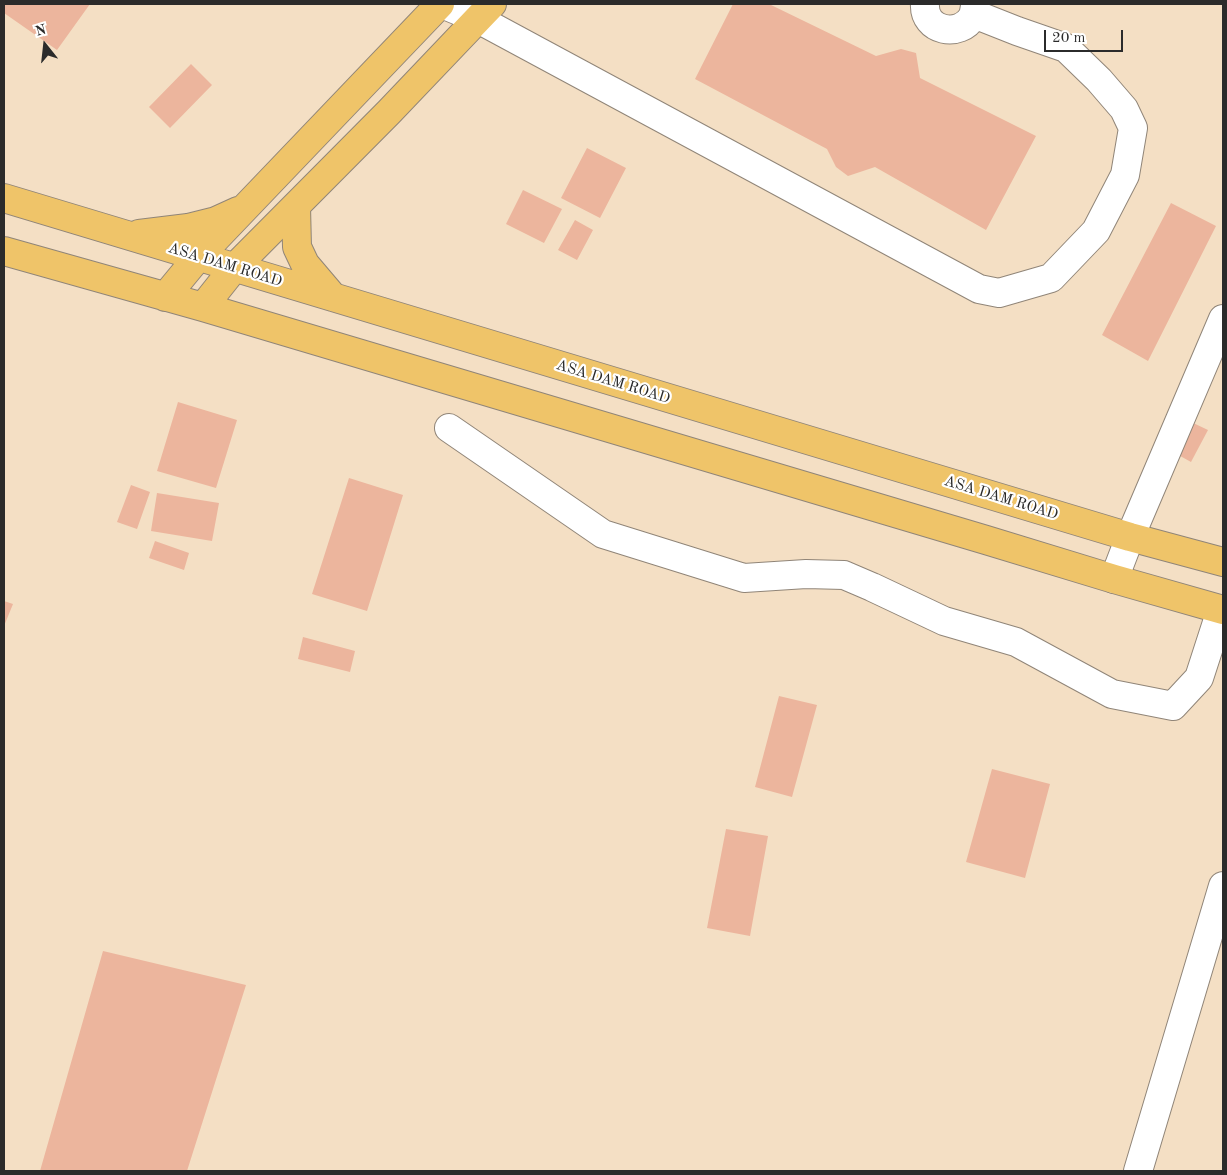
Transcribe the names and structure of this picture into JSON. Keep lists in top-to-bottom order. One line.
{"streets":{"main road":["ASA DAM ROAD"]},"scale_bar":"20 m","north":"top"}
